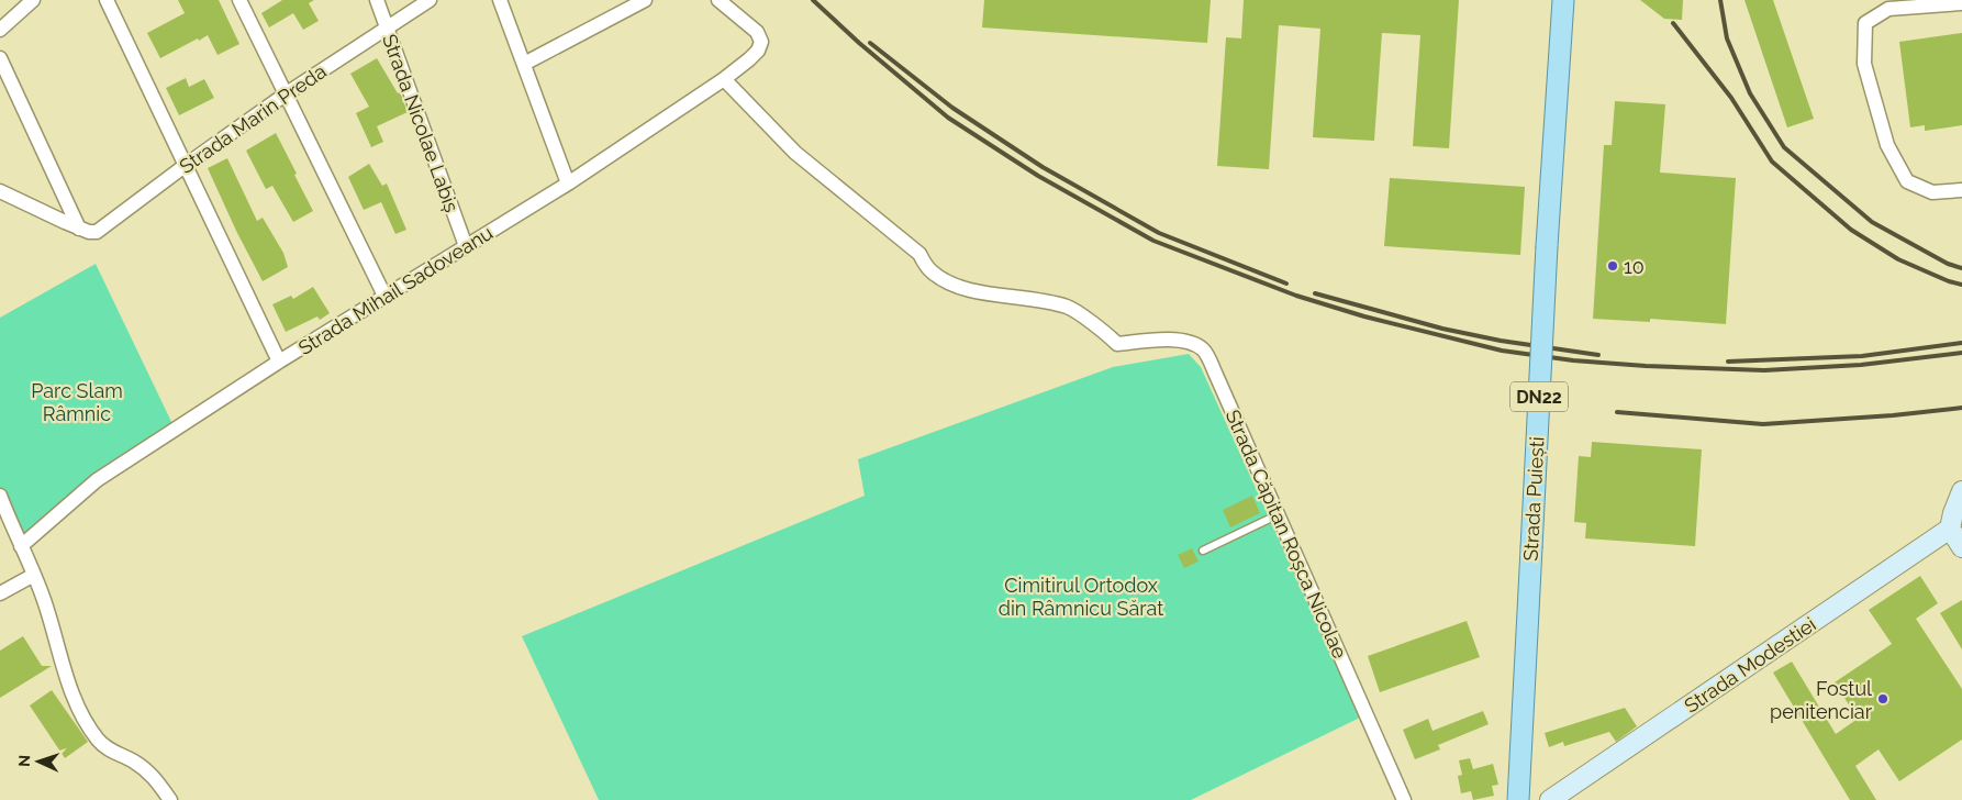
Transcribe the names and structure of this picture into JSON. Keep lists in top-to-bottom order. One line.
{"streets":{"main road":["DN22","Strada Puiești"],"street":["Strada Marin Preda","Strada Nicolae Labiș","Strada Mihail Sadoveanu","Strada Căpitan Roșca Nicolae","Strada Modestiei"]},"crossings":[["Strada Marin Preda","Strada Nicolae Labiș"],["Strada Nicolae Labiș","Strada Mihail Sadoveanu"],["Strada Mihail Sadoveanu","Strada Căpitan Roșca Nicolae"]],"parks":["Parc Slam Râmnic","Cimitirul Ortodox din Râmnicu Sărat"],"places":["10","Fostul penitenciar"],"north":"left"}
